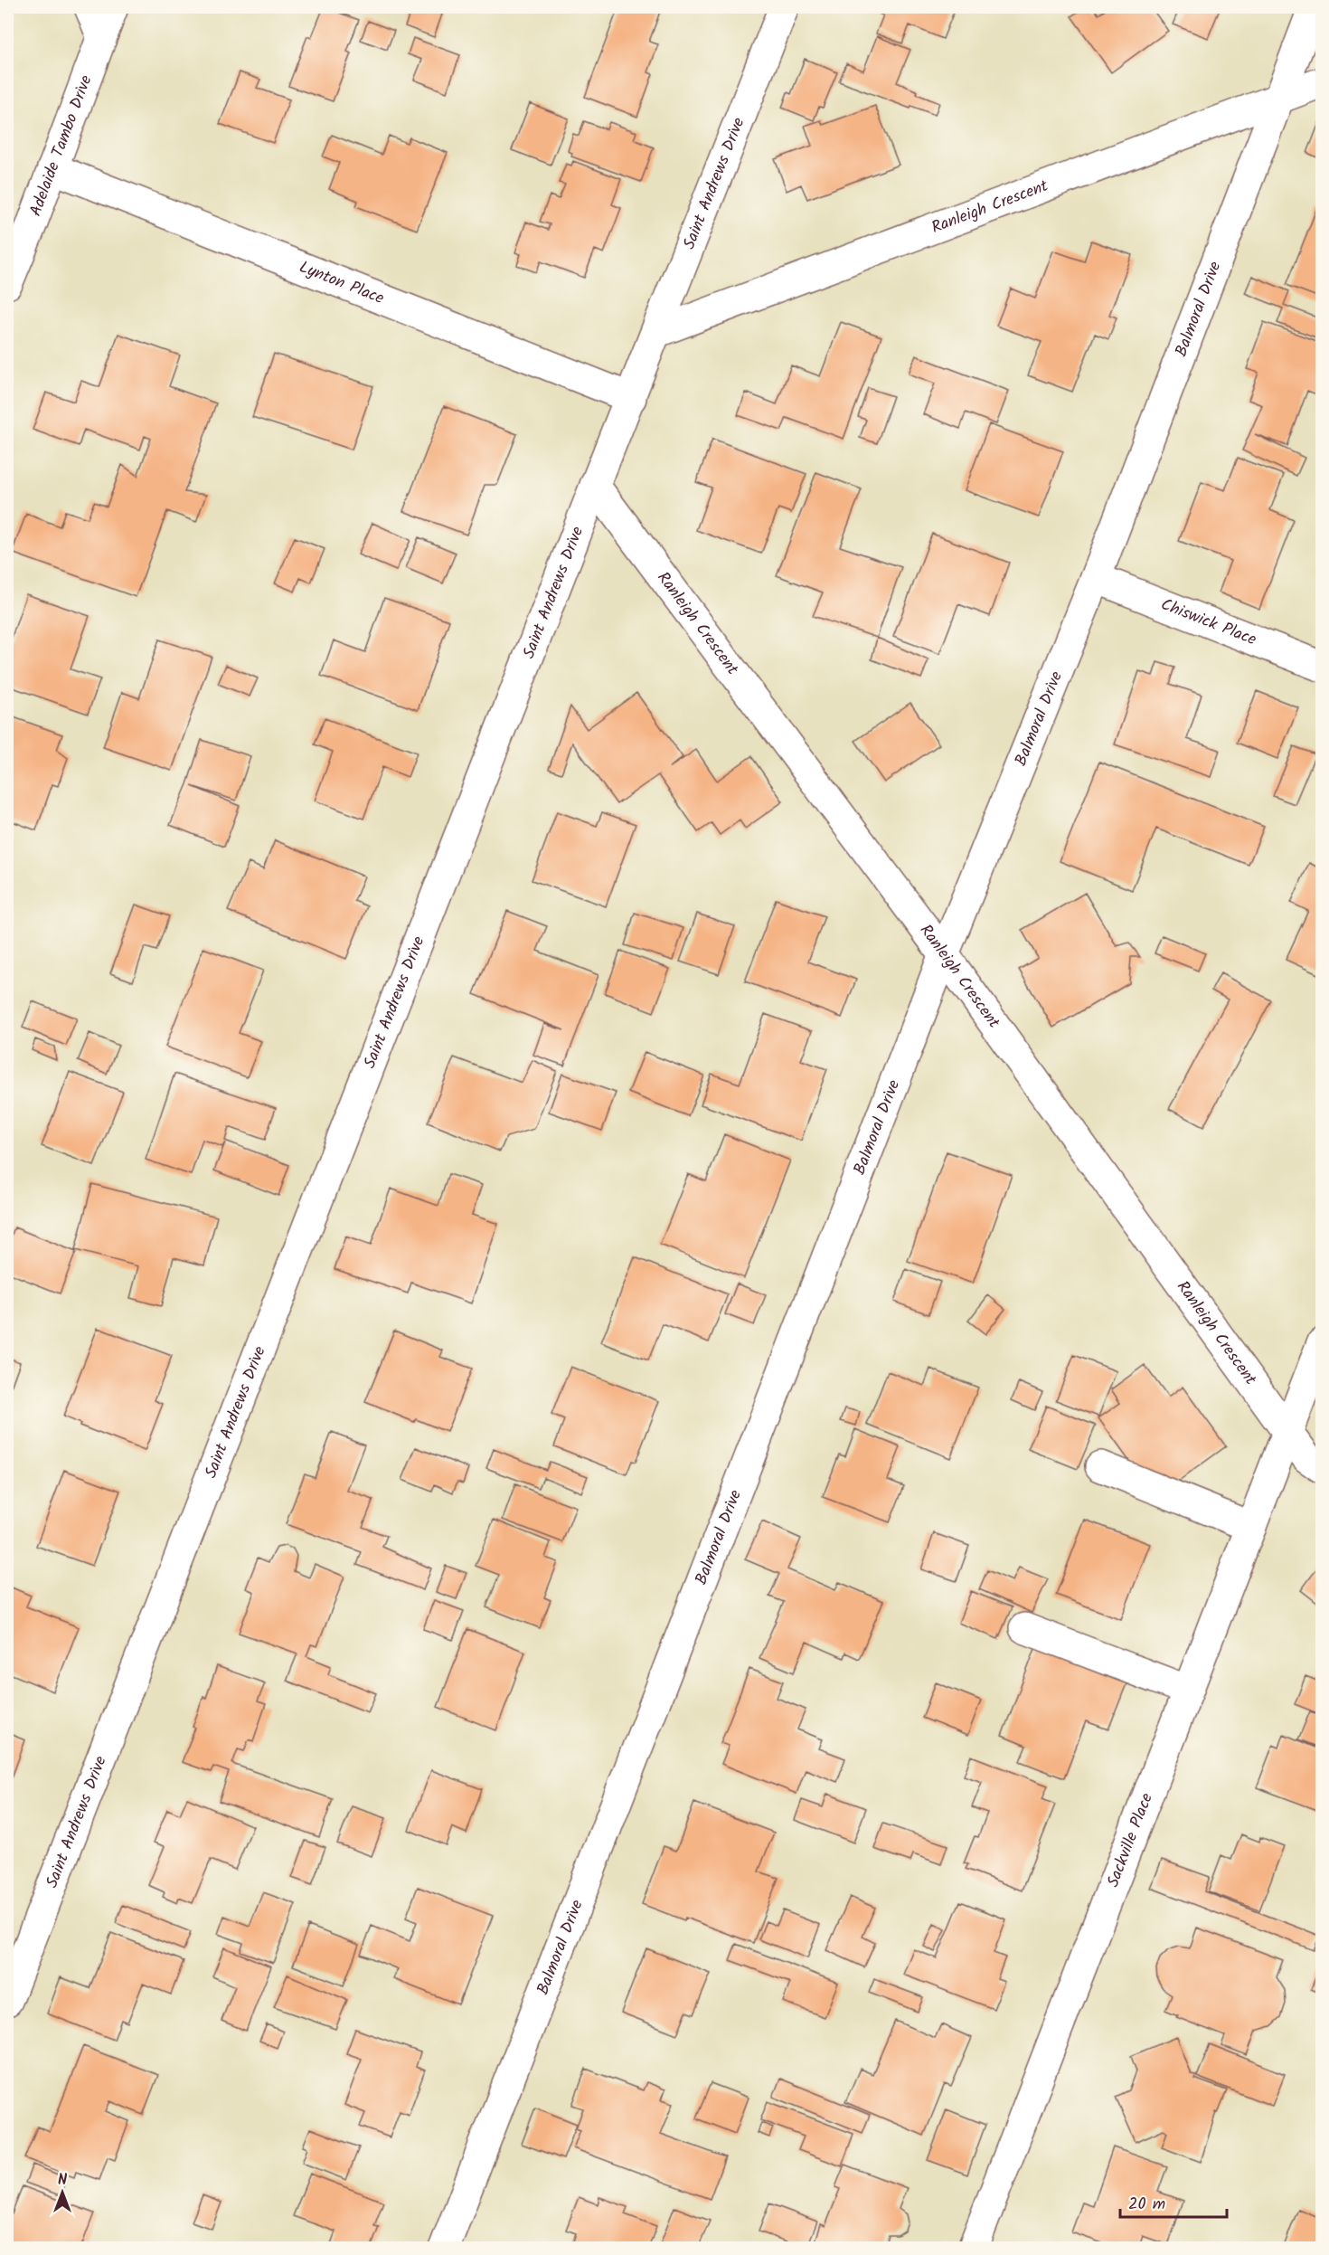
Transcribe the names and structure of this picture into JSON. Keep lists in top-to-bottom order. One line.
{"streets":{"street":["Adelaide Tambo Drive","Saint Andrews Drive","Ranleigh Crescent","Lynton Place","Balmoral Drive","Chiswick Place","Sackville Place"]},"crossings":[["Adelaide Tambo Drive","Lynton Place"],["Saint Andrews Drive","Ranleigh Crescent"],["Saint Andrews Drive","Lynton Place"],["Ranleigh Crescent","Balmoral Drive"],["Ranleigh Crescent","Sackville Place"],["Balmoral Drive","Chiswick Place"]],"scale_bar":"20 m","north":"top"}
